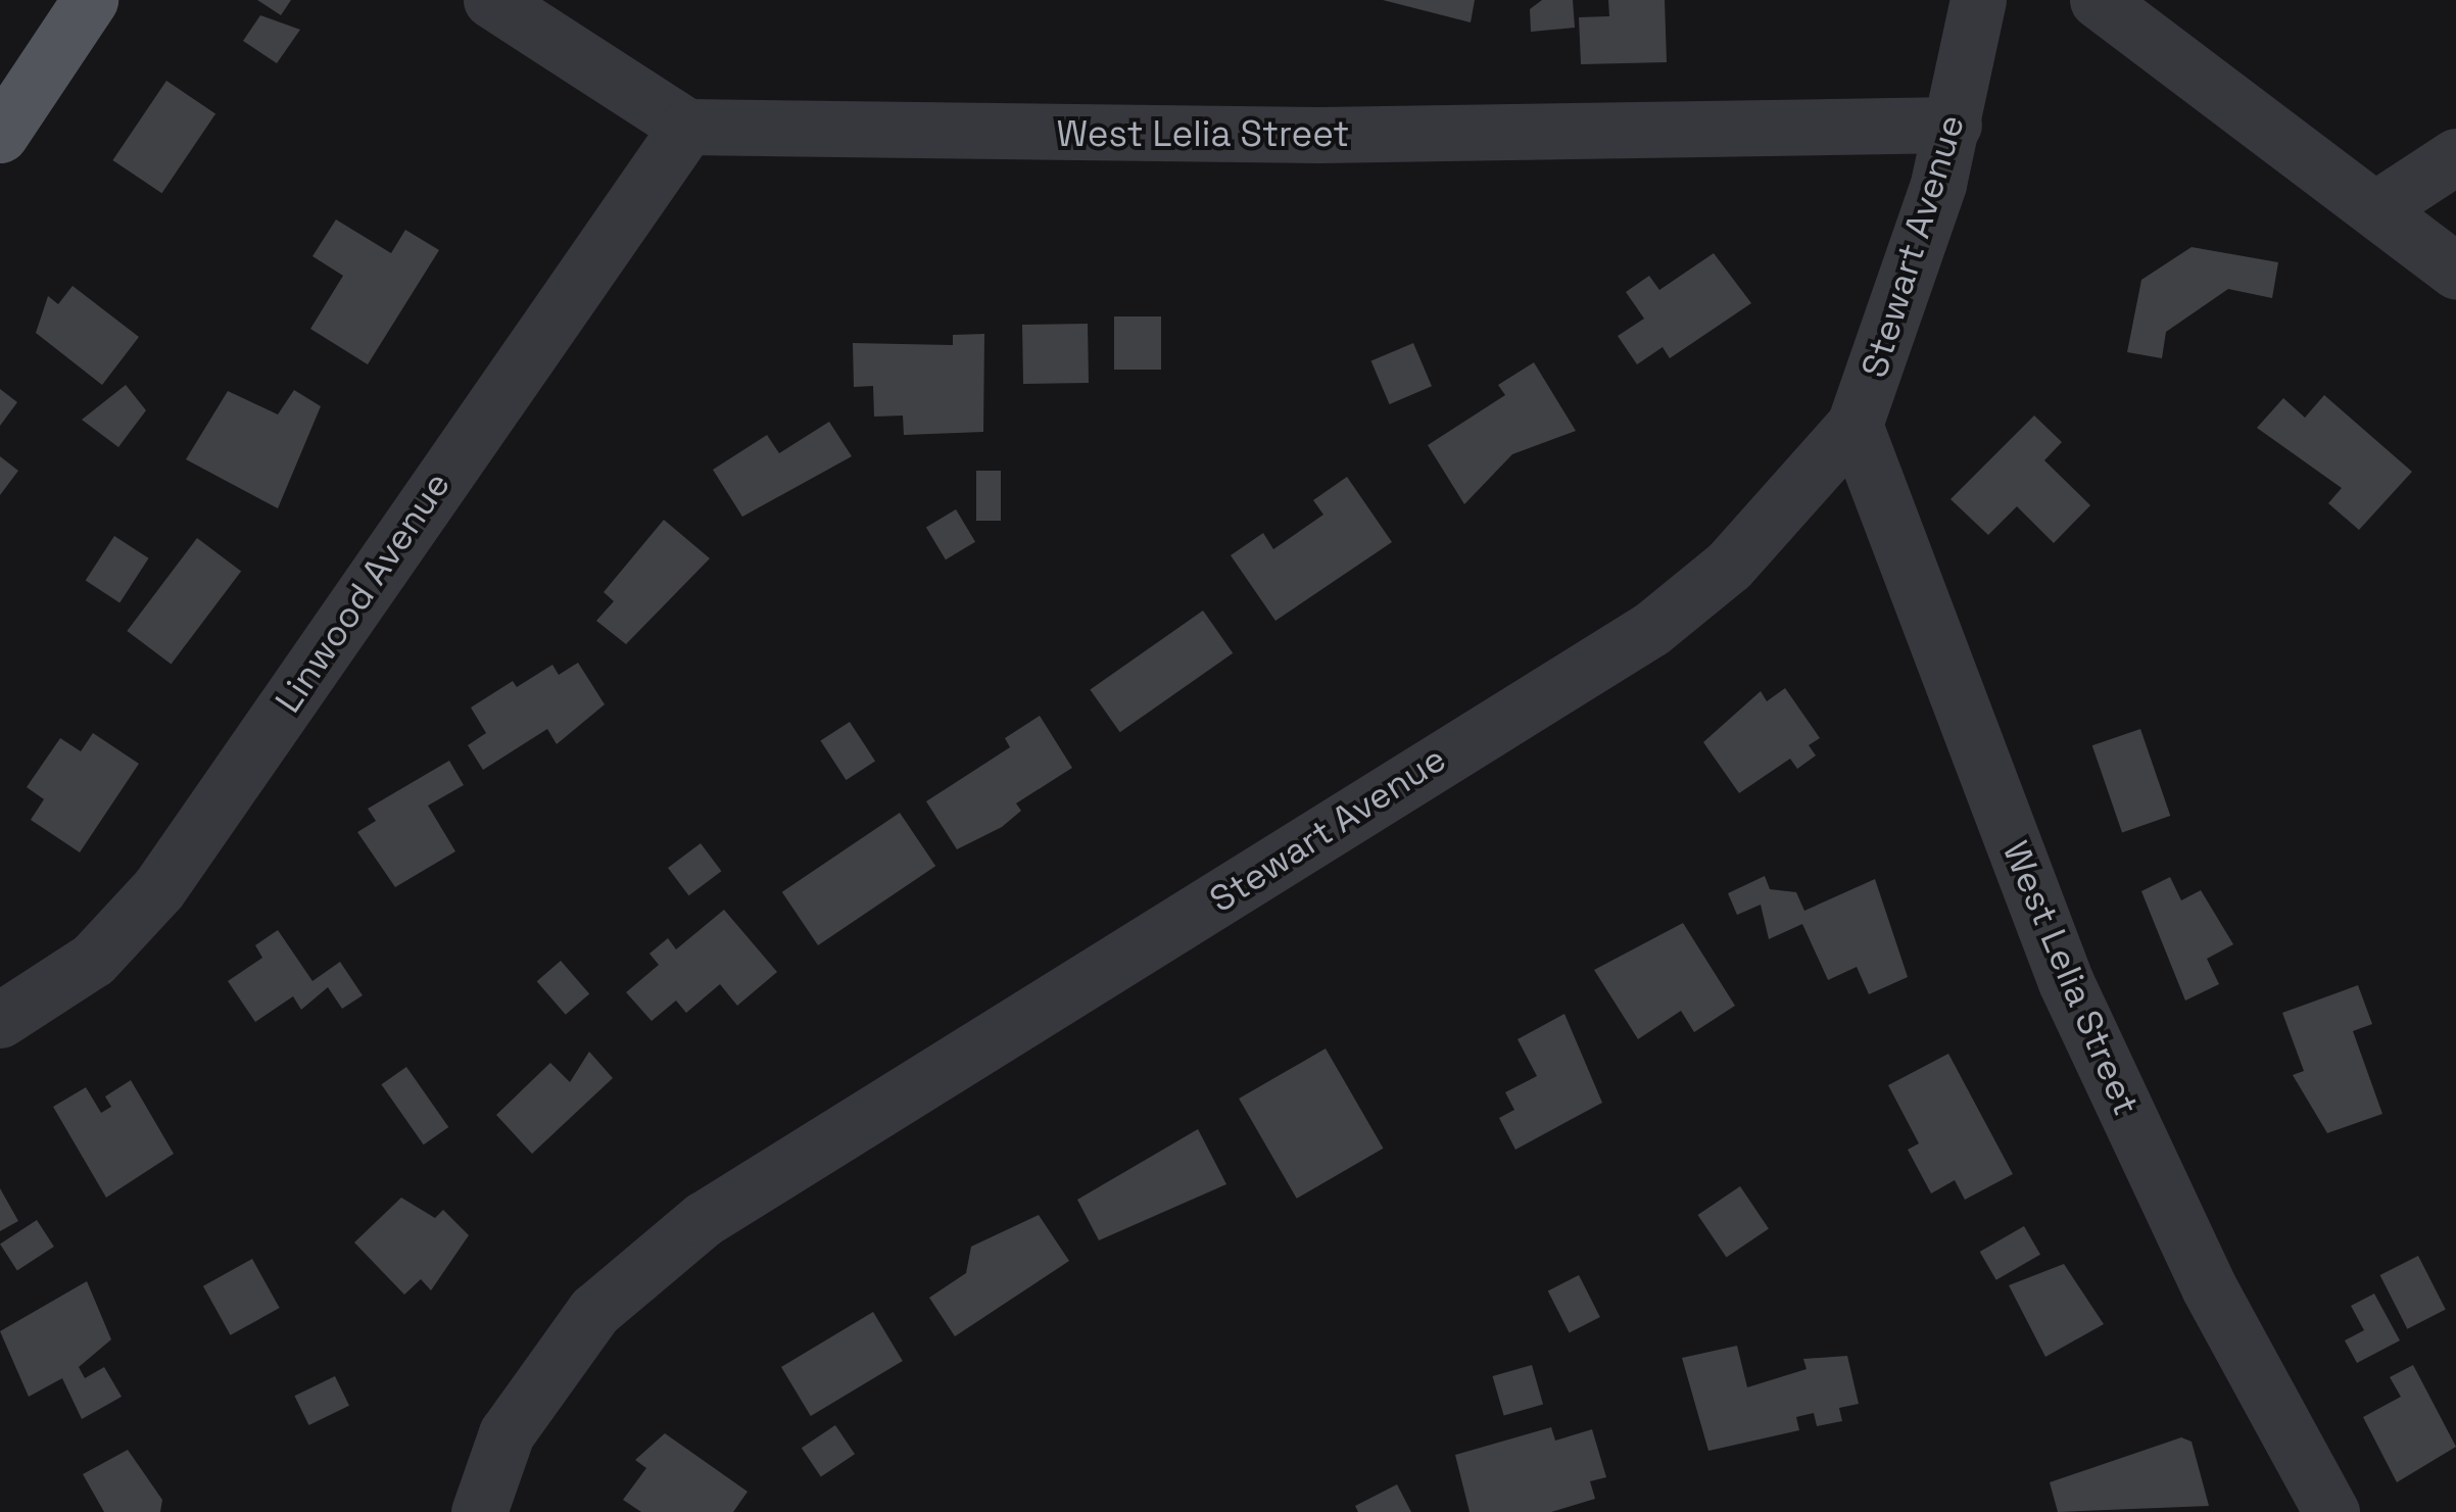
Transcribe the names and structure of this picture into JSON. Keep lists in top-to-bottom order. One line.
{"streets":{"street":["West Lelia Street","Stewart Avenue","Linwood Avenue"]},"crossings":[["West Lelia Street","Stewart Avenue"],["West Lelia Street","Linwood Avenue"]]}
